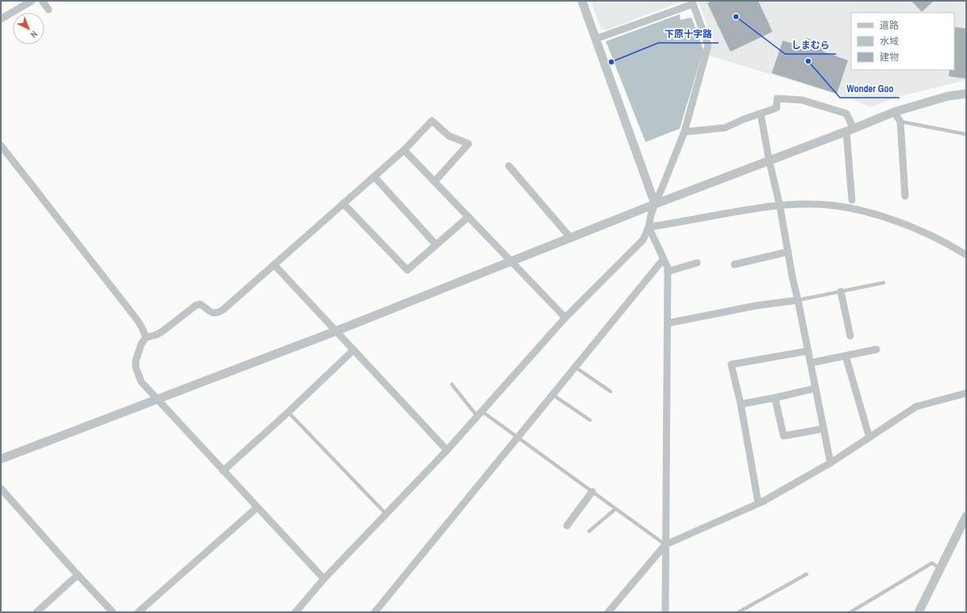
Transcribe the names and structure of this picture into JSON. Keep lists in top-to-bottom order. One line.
{"places":["しまむら","Wonder Goo","下原十字路"],"legend":["道路","水域","建物"],"north":"bottom right"}
